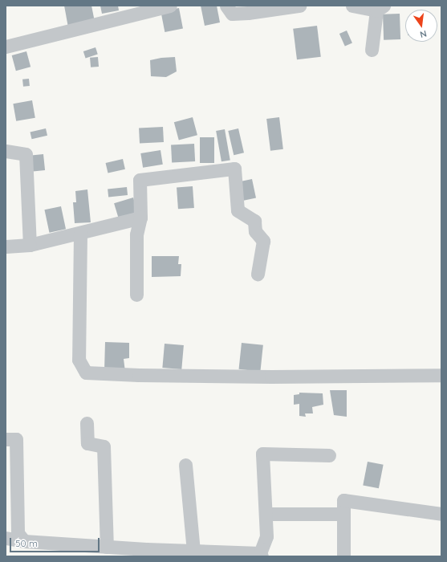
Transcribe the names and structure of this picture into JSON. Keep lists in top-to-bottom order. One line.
{"scale_bar":"50 m","north":"bottom"}
